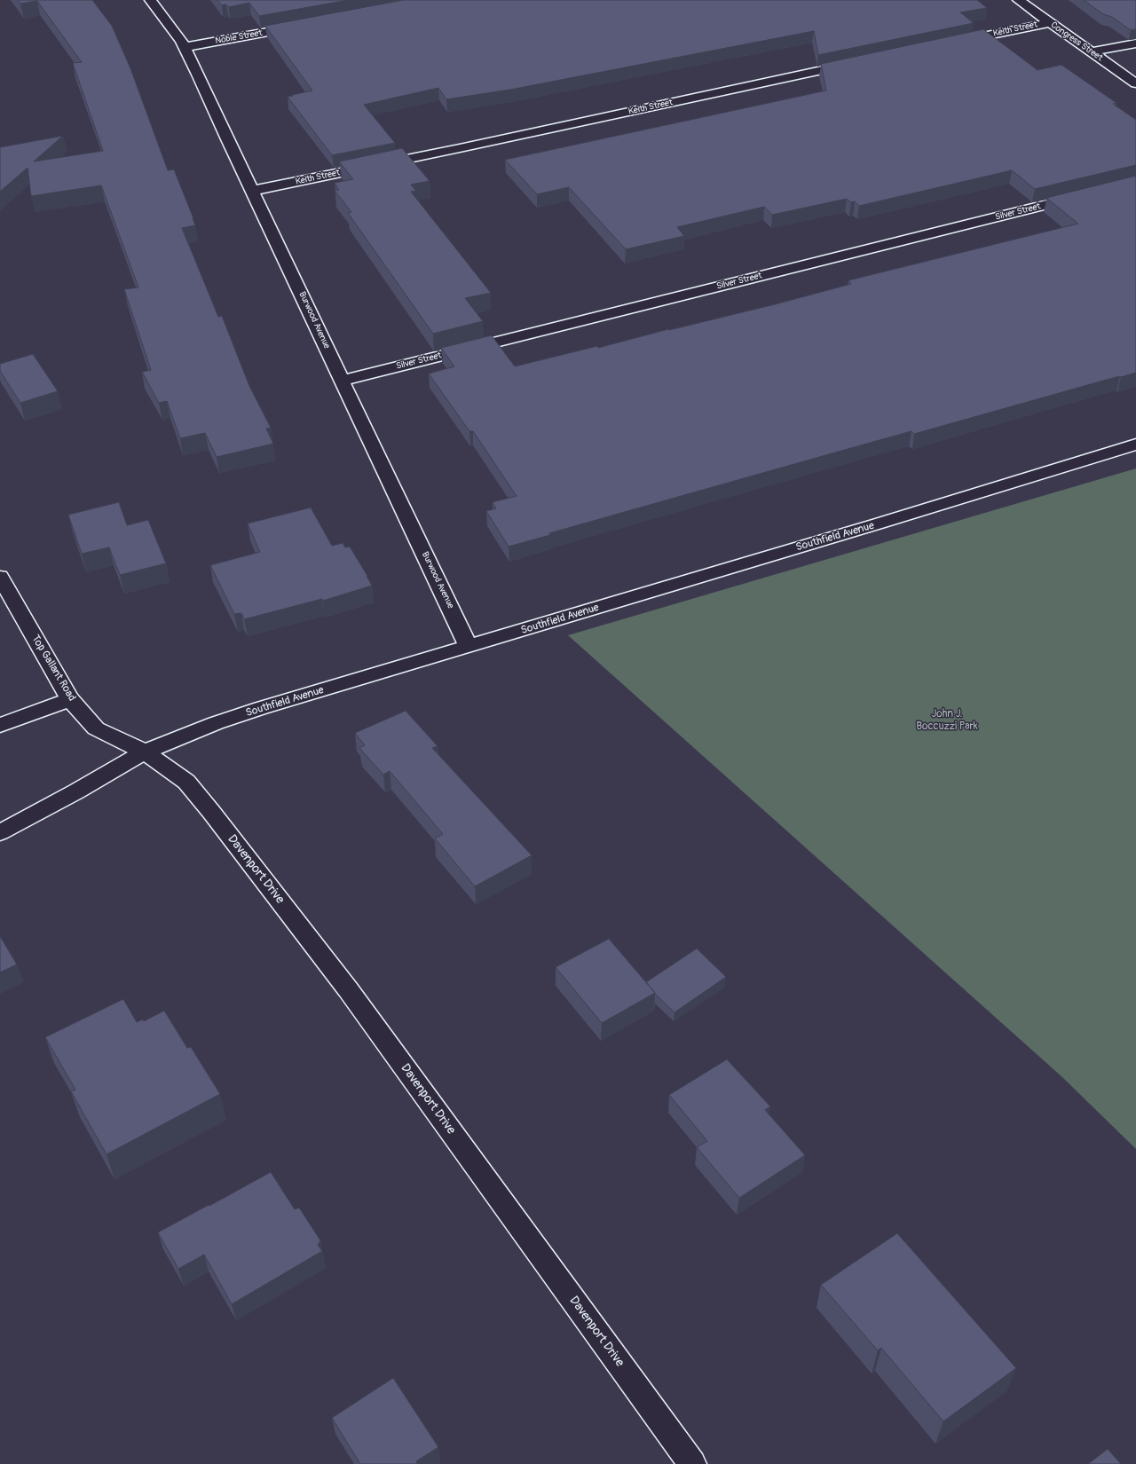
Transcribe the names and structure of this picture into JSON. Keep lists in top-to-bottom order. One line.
{"streets":{"street":["Keith Street","Noble Street","Congress Street","Silver Street","Burwood Avenue","Southfield Avenue","Top Gallant Road","Davenport Drive"]},"crossings":[["Keith Street","Congress Street"],["Keith Street","Burwood Avenue"],["Noble Street","Burwood Avenue"],["Silver Street","Burwood Avenue"],["Burwood Avenue","Southfield Avenue"],["Southfield Avenue","Top Gallant Road"],["Southfield Avenue","Davenport Drive"],["Top Gallant Road","Davenport Drive"]],"parks":["John J. Boccuzzi Park"]}
